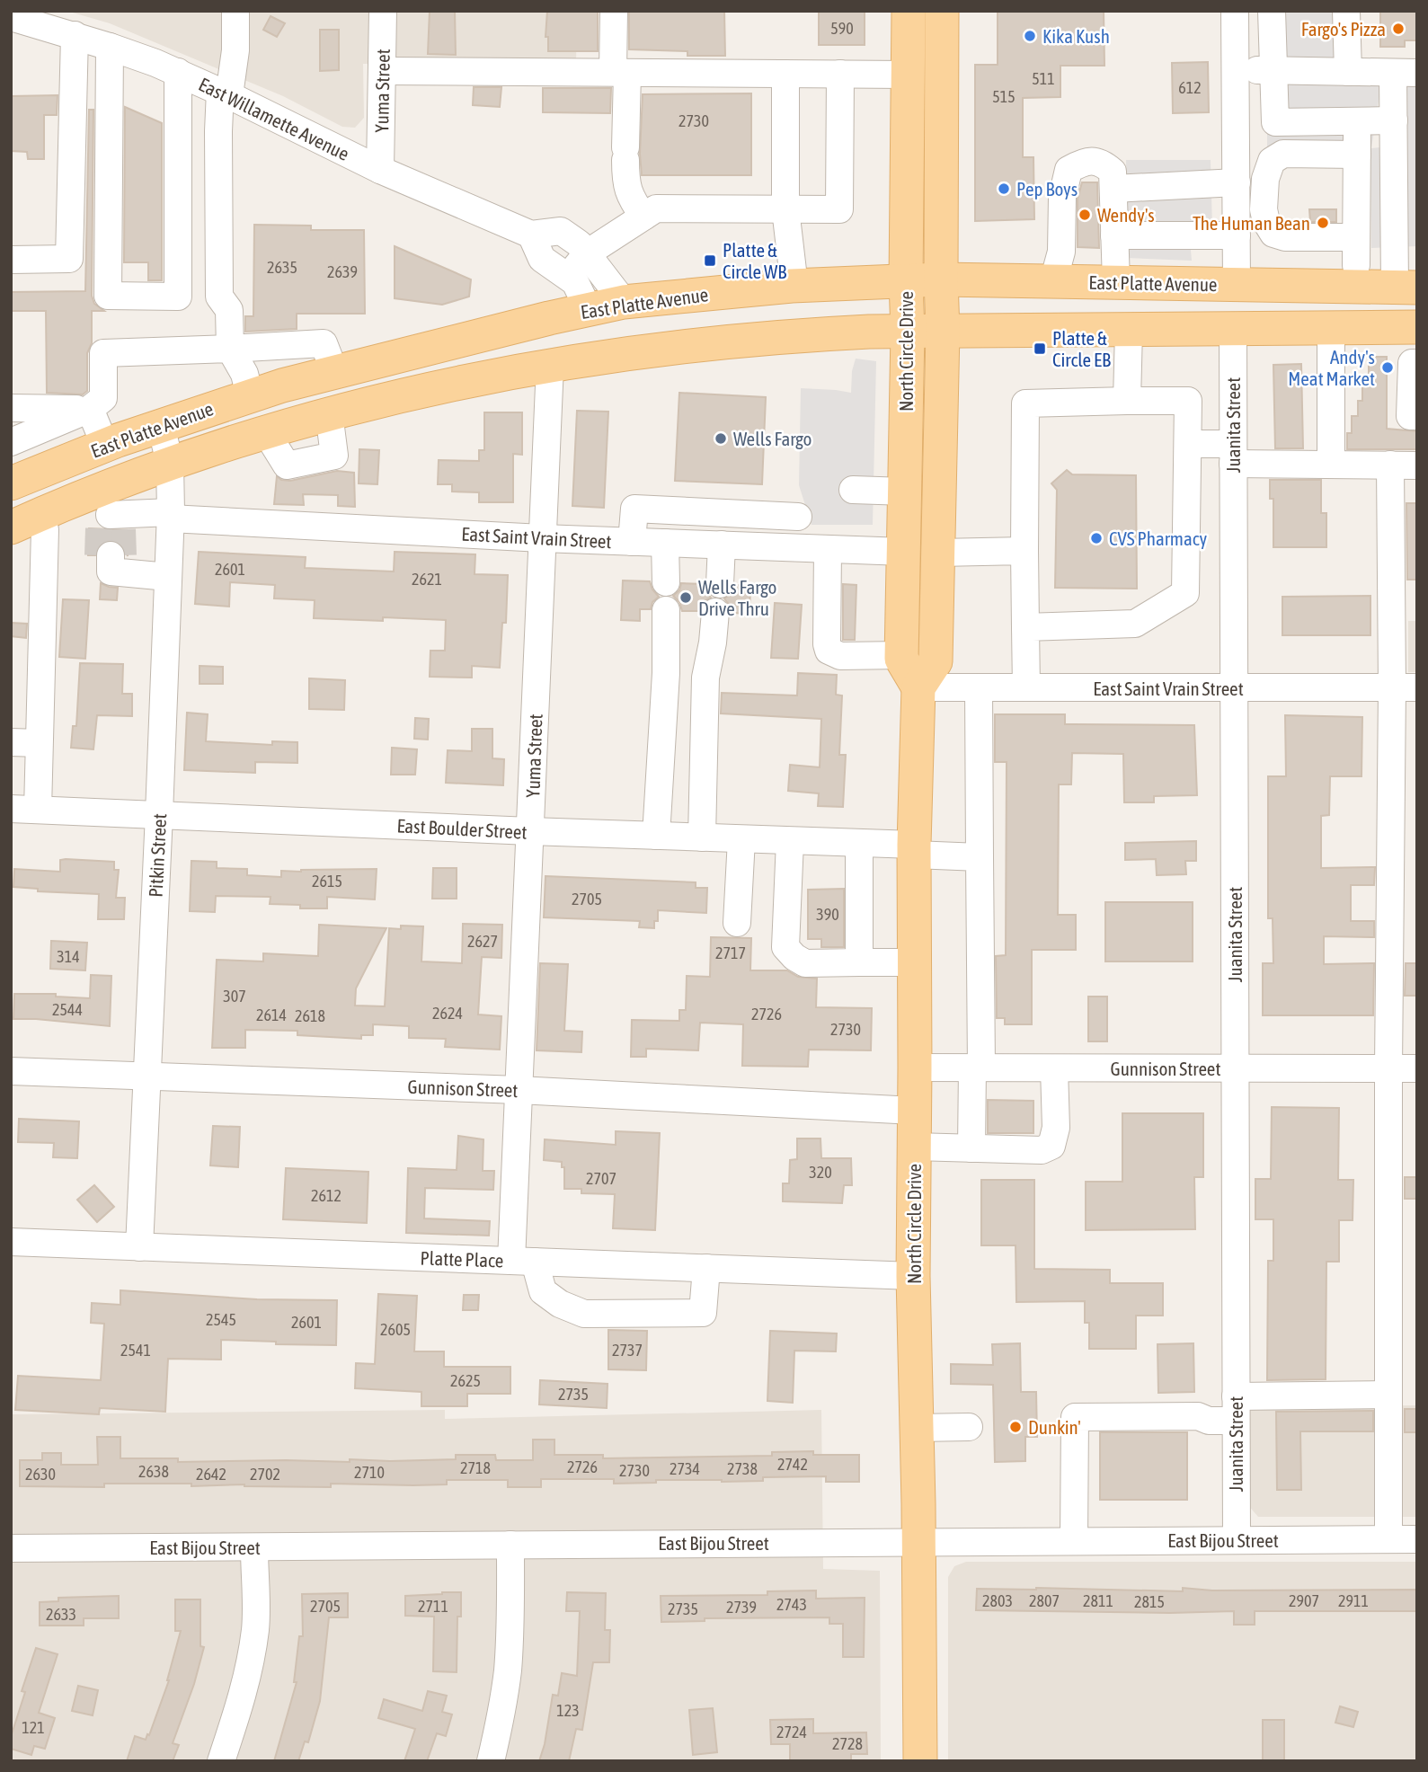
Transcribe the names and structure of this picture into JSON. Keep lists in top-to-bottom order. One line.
{"streets":{"main road":["East Platte Avenue","North Circle Drive"],"street":["Yuma Street","East Willamette Avenue","Juanita Street","East Saint Vrain Street","East Boulder Street","Pitkin Street","Gunnison Street","Platte Place","East Bijou Street"]},"crossings":[["Yuma Street","East Willamette Avenue"],["Yuma Street","East Platte Avenue"],["Yuma Street","East Saint Vrain Street"],["Yuma Street","East Boulder Street"],["Yuma Street","Gunnison Street"],["Yuma Street","Platte Place"],["East Willamette Avenue","East Platte Avenue"],["East Platte Avenue","North Circle Drive"],["East Platte Avenue","Juanita Street"],["East Platte Avenue","East Saint Vrain Street"],["East Platte Avenue","Pitkin Street"],["North Circle Drive","East Saint Vrain Street"],["North Circle Drive","East Boulder Street"],["North Circle Drive","Gunnison Street"],["North Circle Drive","Platte Place"],["North Circle Drive","East Bijou Street"],["Juanita Street","East Saint Vrain Street"],["Juanita Street","Gunnison Street"],["Juanita Street","East Bijou Street"],["East Saint Vrain Street","Pitkin Street"],["East Boulder Street","Pitkin Street"],["Pitkin Street","Gunnison Street"],["Pitkin Street","Platte Place"]],"places":{"other":["Fargo's Pizza","Kika Kush","Pep Boys","Wendy's","The Human Bean","Andy's Meat Market","Wells Fargo","CVS Pharmacy","Wells Fargo Drive Thru","Dunkin'"],"transit":["Platte & Circle WB","Platte & Circle EB"]},"house_numbers":["590","511","612","515","2730","2635","2639","2601","2621","2615","2705","390","2627","2717","314","307","2544","2624","2726","2614","2618","2730","320","2707","2612","2545","2601","2605","2541","2737","2625","2735","2742","2726","2718","2734","2738","2730","2638","2710","2630","2642","2702","2803","2807","2811","2907","2911","2815","2743","2705","2711","2739","2735","2633","123","121","2724","2728"]}
